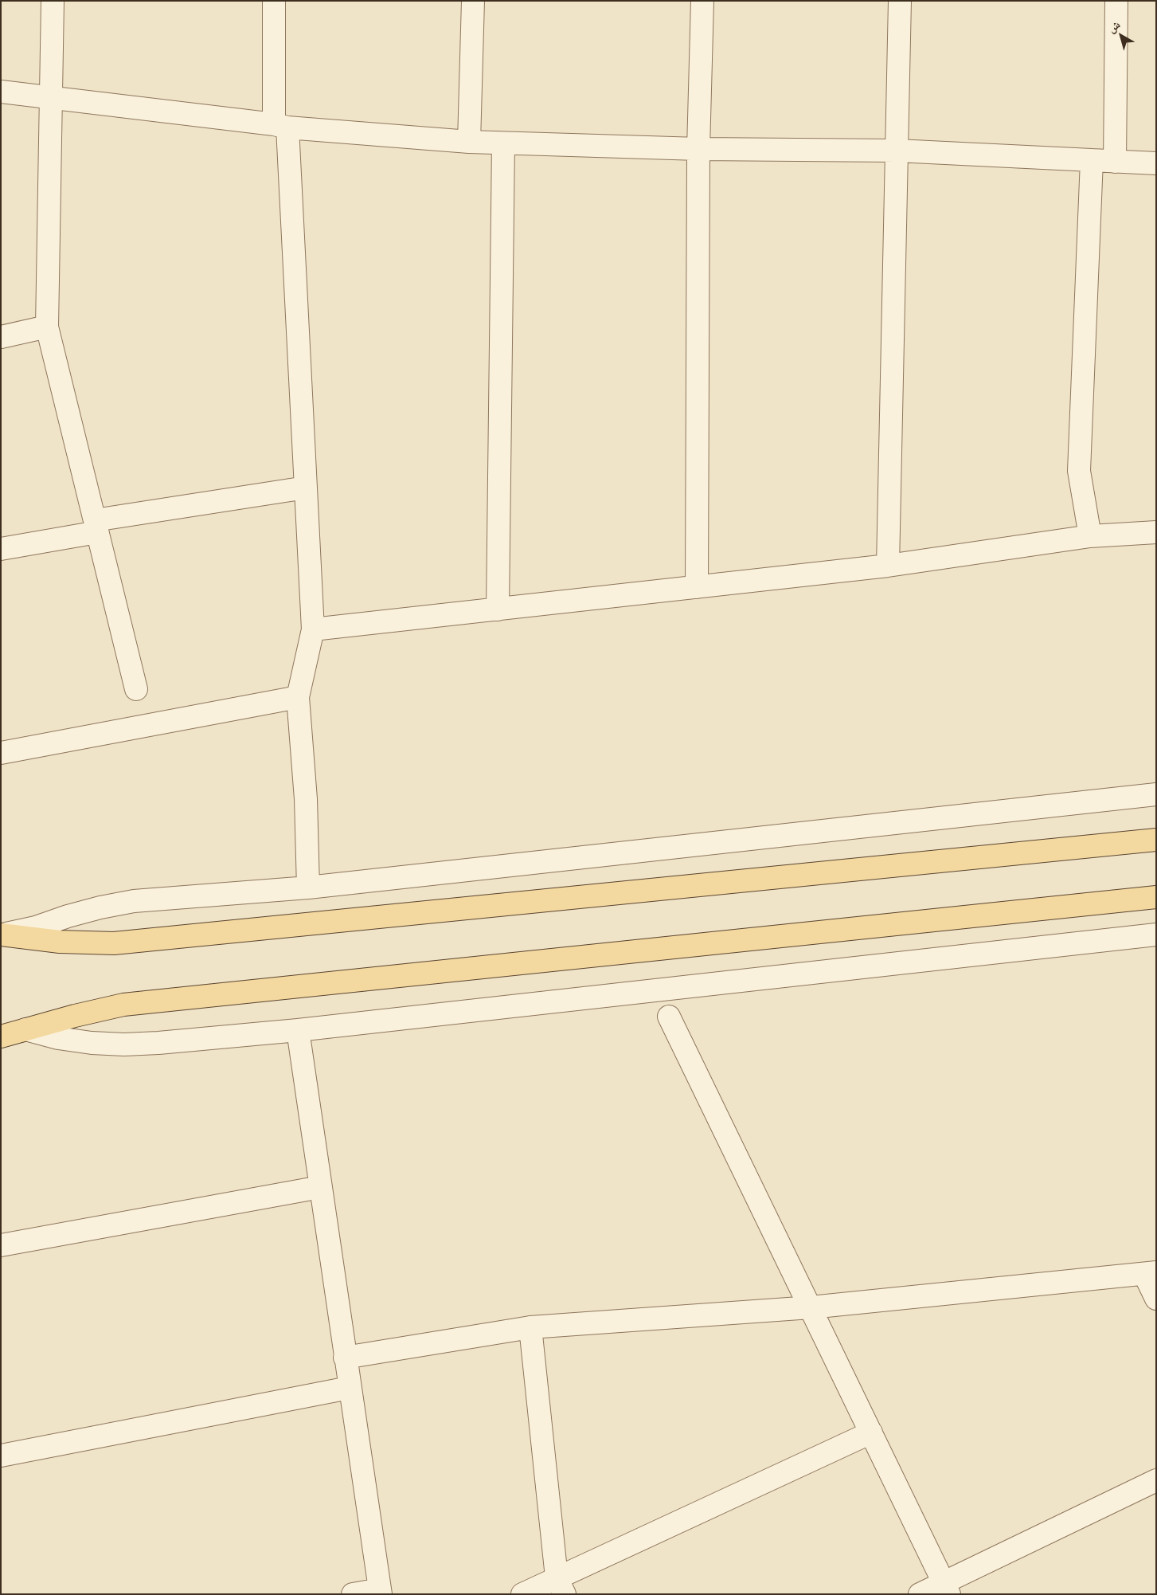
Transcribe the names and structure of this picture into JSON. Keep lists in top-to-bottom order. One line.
{"north":"top left"}
